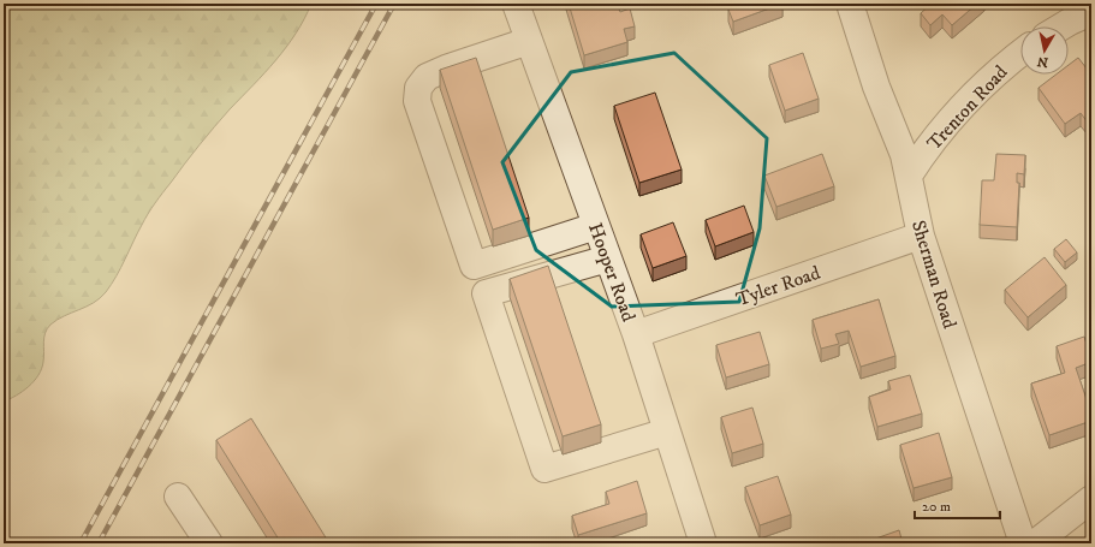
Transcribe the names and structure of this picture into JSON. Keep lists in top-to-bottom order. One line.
{"streets":{"street":["Trenton Road","Hooper Road","Sherman Road","Tyler Road"]},"crossings":[["Trenton Road","Sherman Road"],["Hooper Road","Tyler Road"],["Sherman Road","Tyler Road"]],"scale_bar":"20 m","north":"bottom"}
